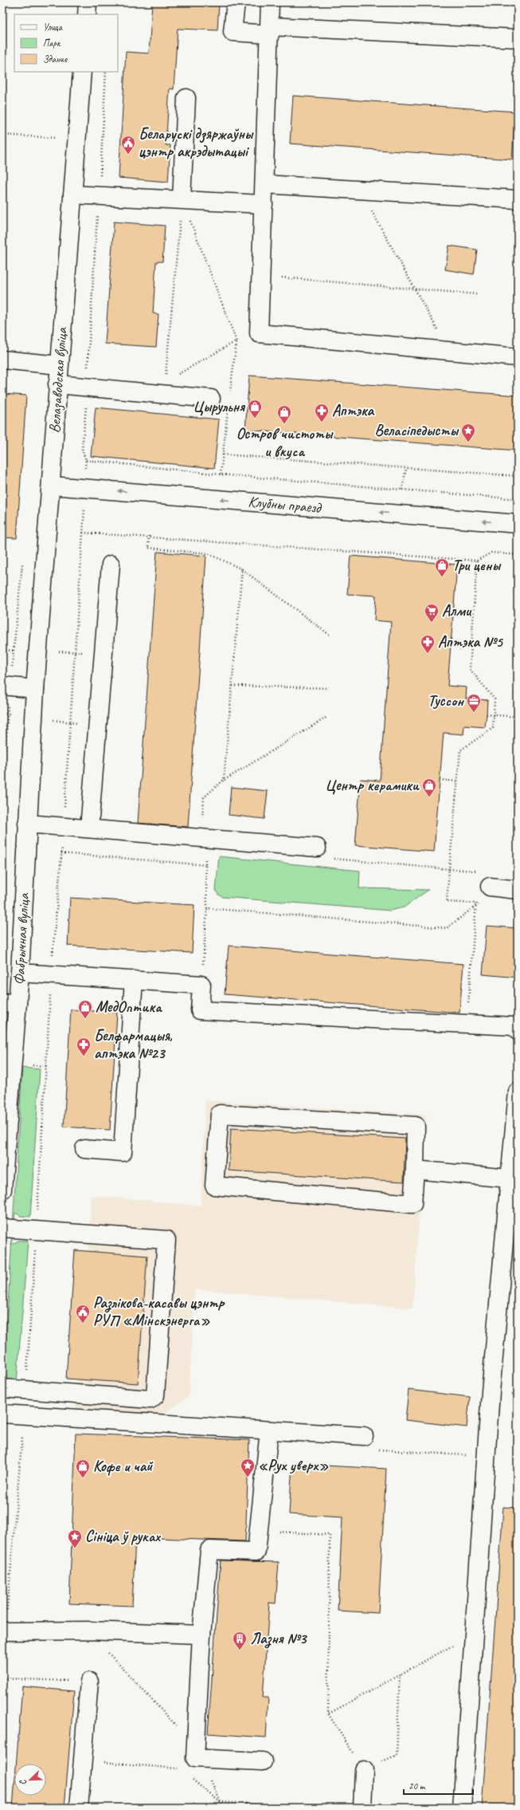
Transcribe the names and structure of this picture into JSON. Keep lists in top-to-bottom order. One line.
{"streets":{"street":["Велазаводская вуліца","Клубны праезд","Фабрычная вуліца"]},"crossings":[["Велазаводская вуліца","Клубны праезд"],["Велазаводская вуліца","Фабрычная вуліца"]],"one_way":["Клубны праезд"],"places":{"public building":["Беларускі дзяржаўны цэнтр акрэдытацыі","Разлікова-касавы цэнтр РУП «Мінскэнерга»"],"shop":["Цырульня","Остров чистоты и вкуса","Три цены","Центр керамики","МедОптика","Кофе и чай"],"pharmacy":["Аптэка","Аптэка №5","Белфармацыя, аптэка №23"],"place":["Веласіпедысты","«Рух уверх»","Сініца ў руках"],"supermarket":["Алми"],"office":["Туссон"],"building":["Лазня №3"]},"legend":["Улица","Парк","Здание"],"scale_bar":"20 m","north":"bottom left"}
